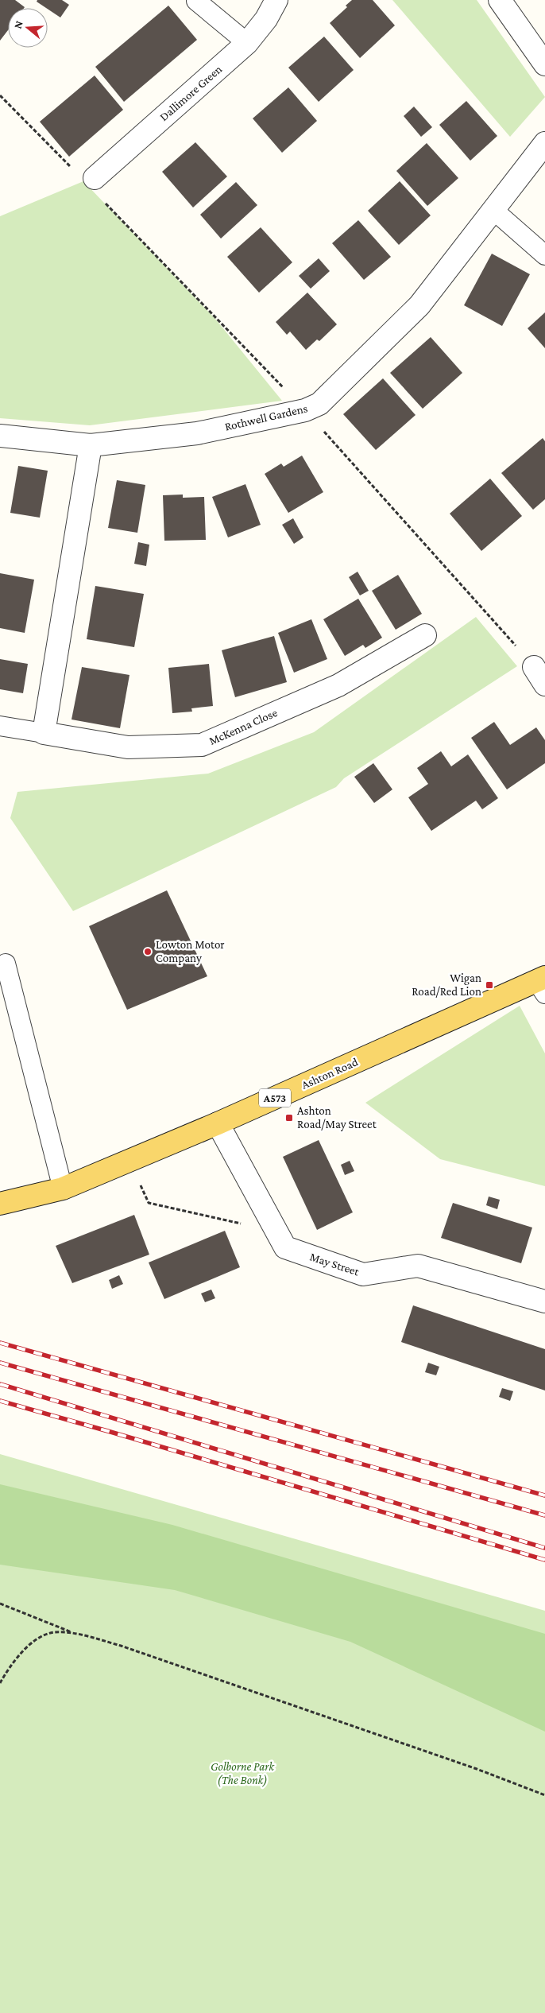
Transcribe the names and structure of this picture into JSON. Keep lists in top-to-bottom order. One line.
{"streets":{"main road":["Ashton Road","A573"],"street":["Dallimore Green","Rothwell Gardens","McKenna Close","May Street"]},"crossings":[["Ashton Road","May Street"]],"parks":["Golborne Park (The Bonk)"],"places":{"other":["Lowton Motor Company"],"transit":["Wigan Road/Red Lion","Ashton Road/May Street"]},"north":"left"}
